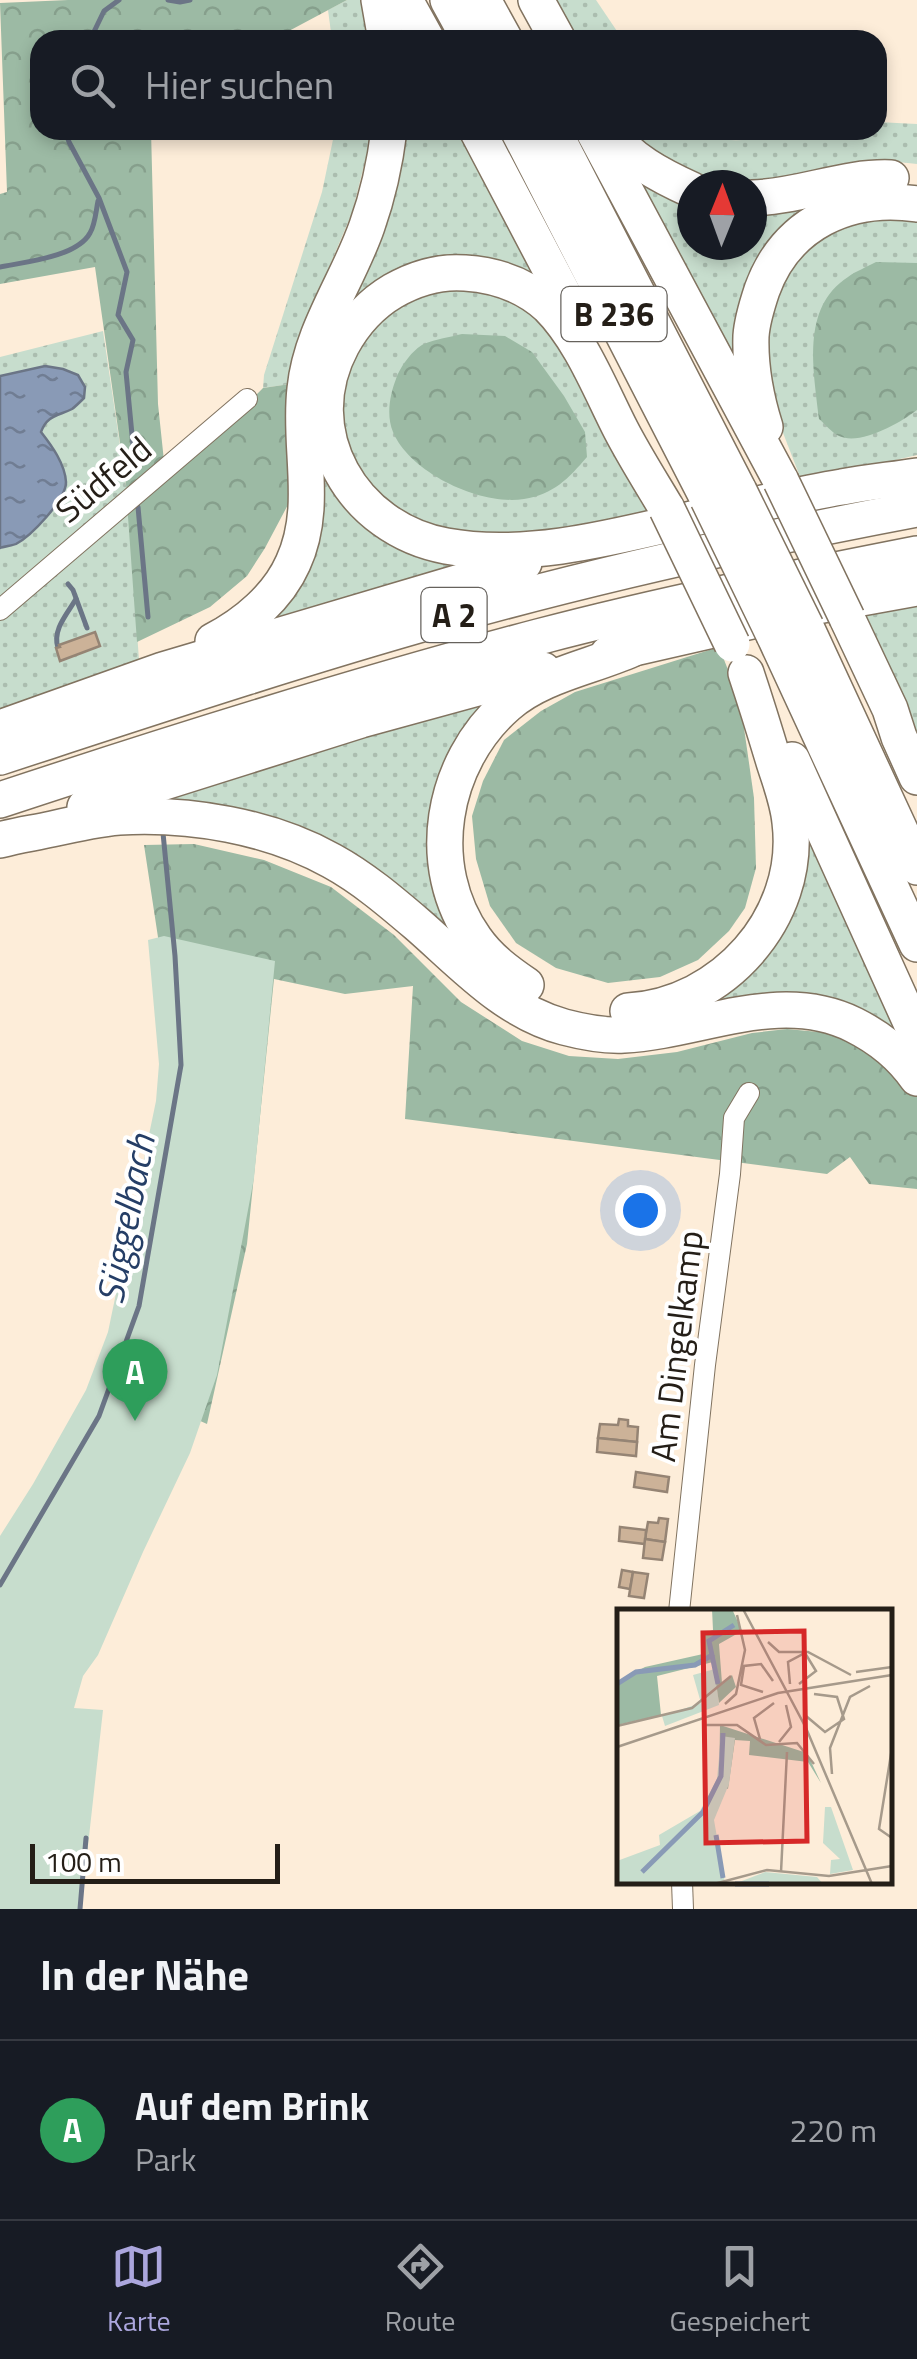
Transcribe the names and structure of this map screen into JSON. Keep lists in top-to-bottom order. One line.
{"streets":{"highway":["B 236","A 2"],"street":["Südfeld","Am Dingelkamp"]},"water":["Süggelbach"],"scale_bar":"100 m","north":"top","page":{"search":"Hier suchen","pins":"A","scale":"100 m","heading":"In der Nähe","list":[{"mark":"A","name":"Auf dem Brink","note":"Park","value":"220 m"}],"nav":["Karte","Route","Gespeichert"]}}
